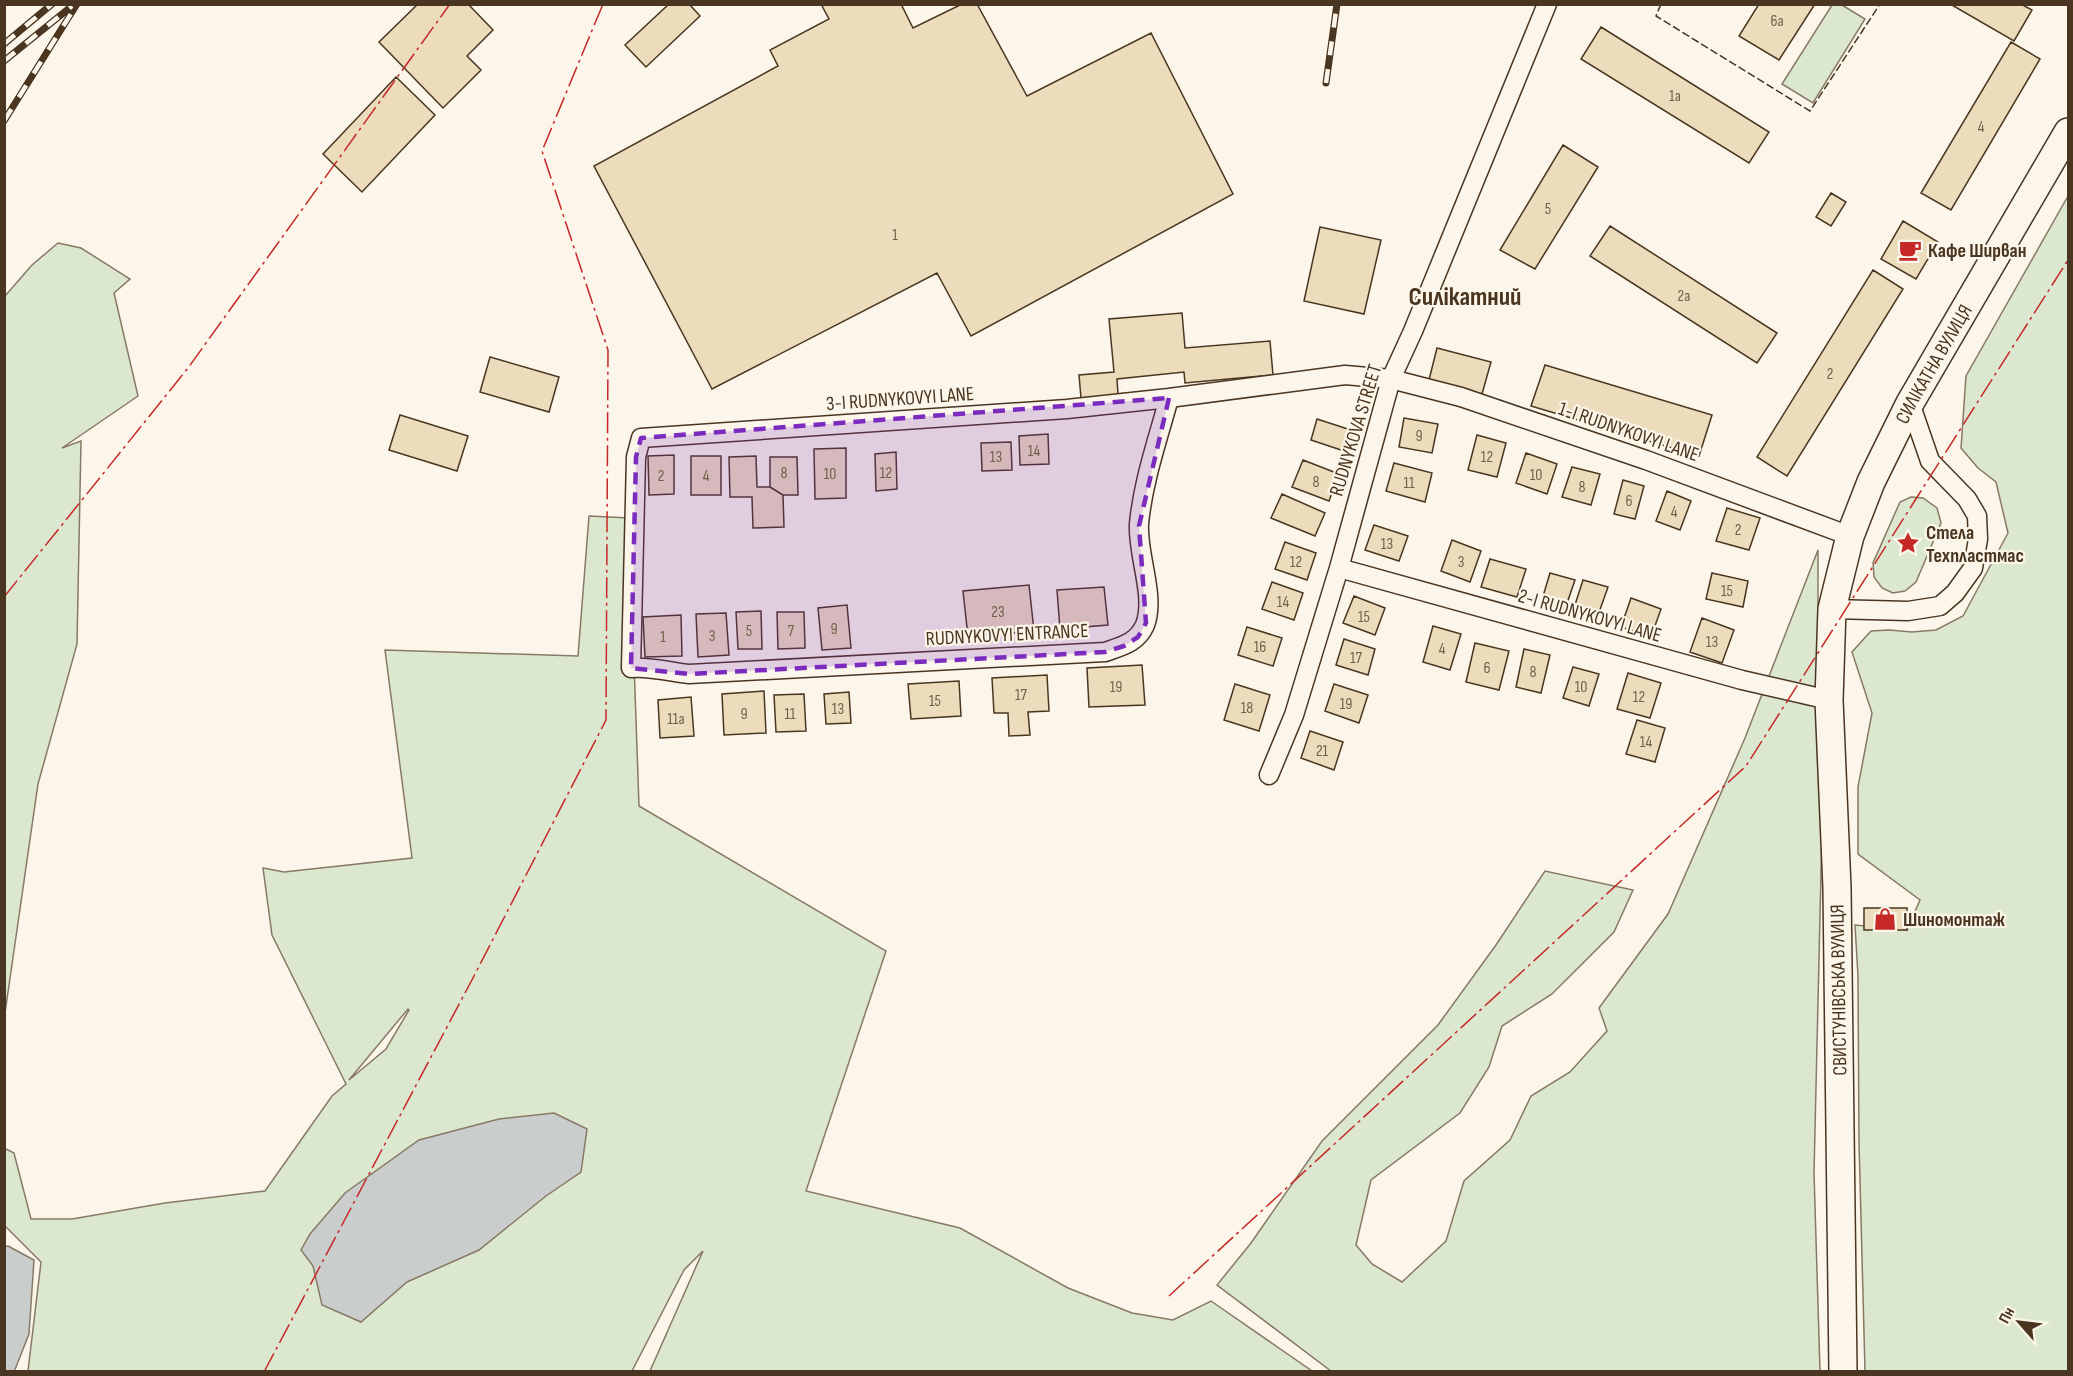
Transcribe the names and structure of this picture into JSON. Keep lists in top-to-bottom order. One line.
{"streets":{"main road":["СИЛІКАТНА ВУЛИЦЯ","СВИСТУНІВСЬКА ВУЛИЦЯ"],"street":["3-I RUDNYKOVYI LANE","RUDNYKOVA STREET","1-I RUDNYKOVYI LANE","2-I RUDNYKOVYI LANE","RUDNYKOVYI ENTRANCE"]},"crossings":[["СИЛІКАТНА ВУЛИЦЯ","1-I RUDNYKOVYI LANE"],["СИЛІКАТНА ВУЛИЦЯ","СВИСТУНІВСЬКА ВУЛИЦЯ"],["3-I RUDNYKOVYI LANE","RUDNYKOVA STREET"],["3-I RUDNYKOVYI LANE","1-I RUDNYKOVYI LANE"],["3-I RUDNYKOVYI LANE","RUDNYKOVYI ENTRANCE"],["RUDNYKOVA STREET","1-I RUDNYKOVYI LANE"],["RUDNYKOVA STREET","2-I RUDNYKOVYI LANE"],["2-I RUDNYKOVYI LANE","СВИСТУНІВСЬКА ВУЛИЦЯ"]],"districts":["Силікатний"],"places":{"cafe":["Кафе Ширван"],"place":["Стела Техпластмас"],"shop":["Шиномонтаж"]},"house_numbers":["6а","1а","4","5","1","2а","2","9","14","13","12","8","12","10","10","2","4","8","11","8","6","4","2","13","12","3","15","14","23","15","9","5","7","3","1","13","16","4","17","6","8","19","10","17","12","15","19","18","13","9","11","11а","14","21"],"north":"top left"}
